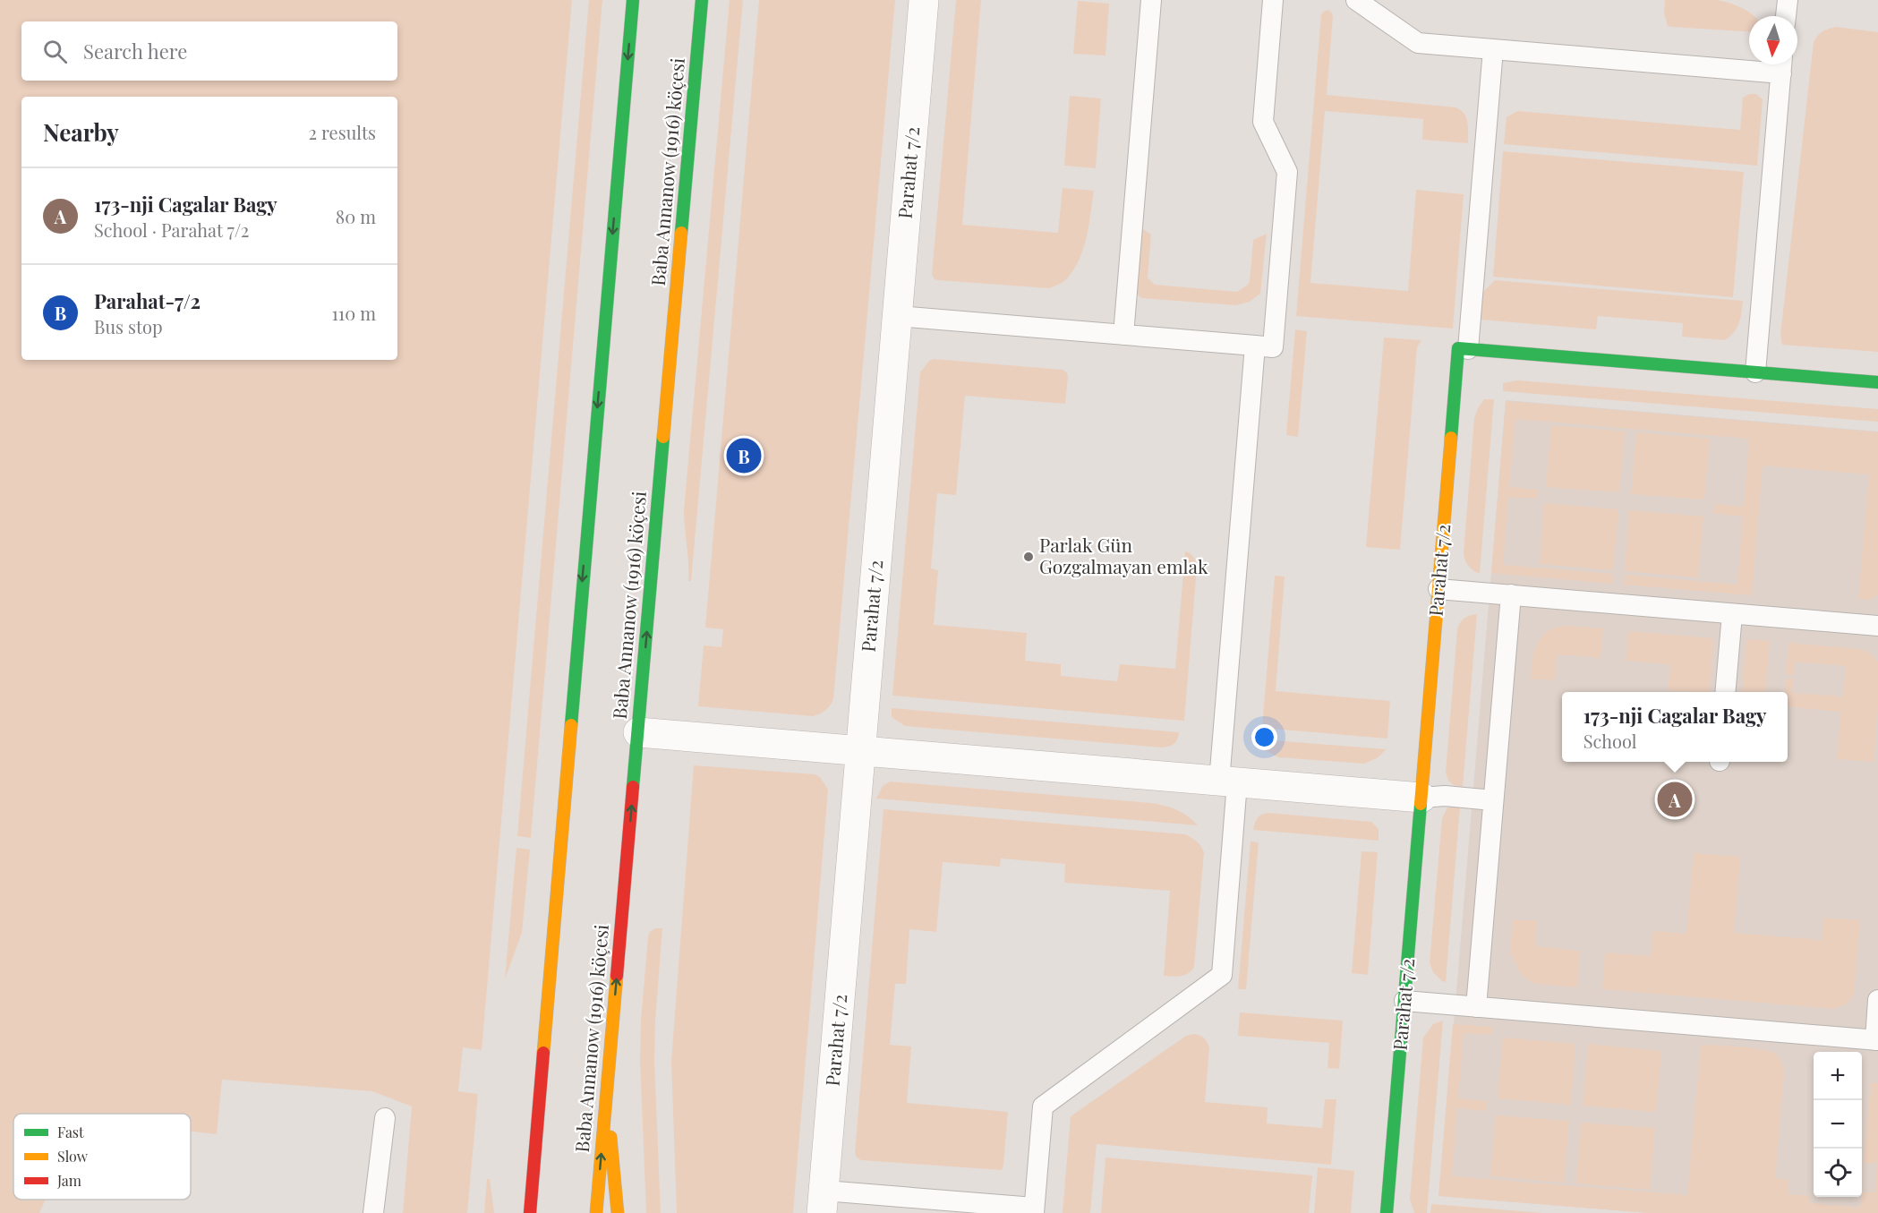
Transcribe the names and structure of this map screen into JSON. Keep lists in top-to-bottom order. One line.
{"streets":{"main road":["Baba Annanow (1916) köçesi","Parahat 7/2"]},"places":["Parlak Gün Gozgalmayan emlak"],"legend":["Fast","Slow","Jam"],"north":"bottom","page":{"search":"Search here","heading":["Nearby","2 results"],"list":[{"mark":"A","name":"173-nji Cagalar Bagy","note":"School · Parahat 7/2","value":"80 m"},{"mark":"B","name":"Parahat-7/2","note":"Bus stop","value":"110 m"}],"pins":["B","A"],"popup":["173-nji Cagalar Bagy","School"],"map_buttons":["+","−"]}}
